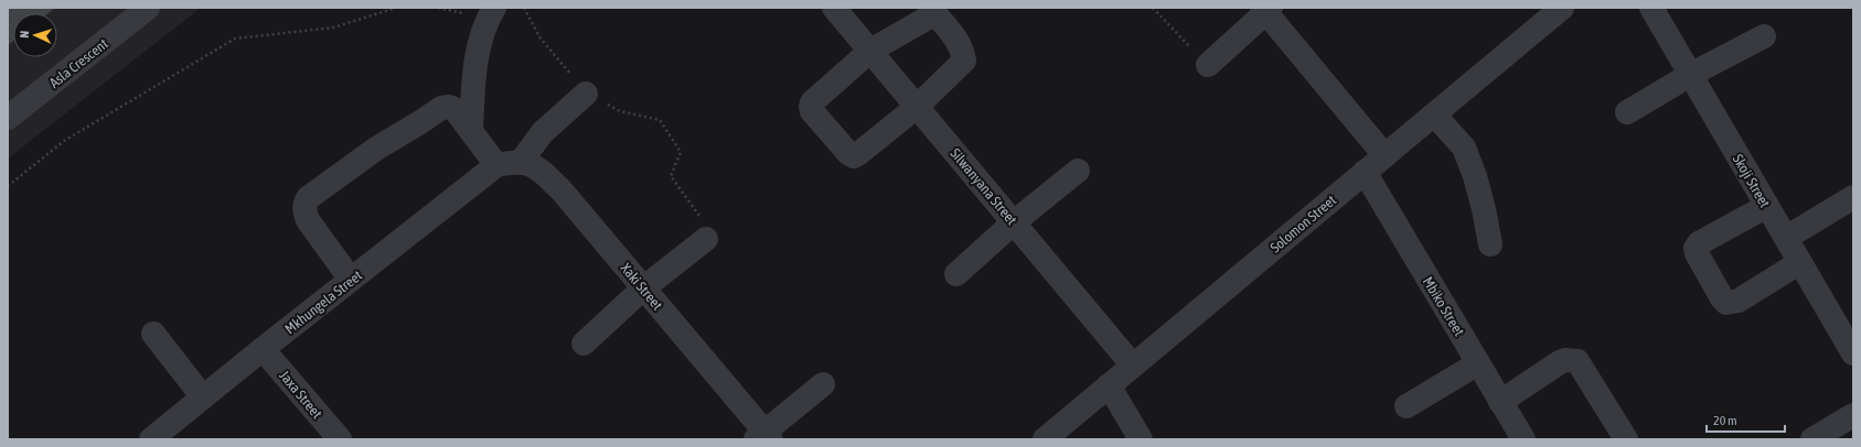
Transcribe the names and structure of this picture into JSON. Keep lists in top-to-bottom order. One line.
{"streets":{"street":["Asla Crescent","Skoji Street","Silwanyana Street","Solomon Street","Xaki Street","Mkhungela Street","Mbiko Street","Jaxa Street"]},"crossings":[["Silwanyana Street","Solomon Street"],["Solomon Street","Mbiko Street"],["Mkhungela Street","Jaxa Street"]],"scale_bar":"20 m","north":"left"}
